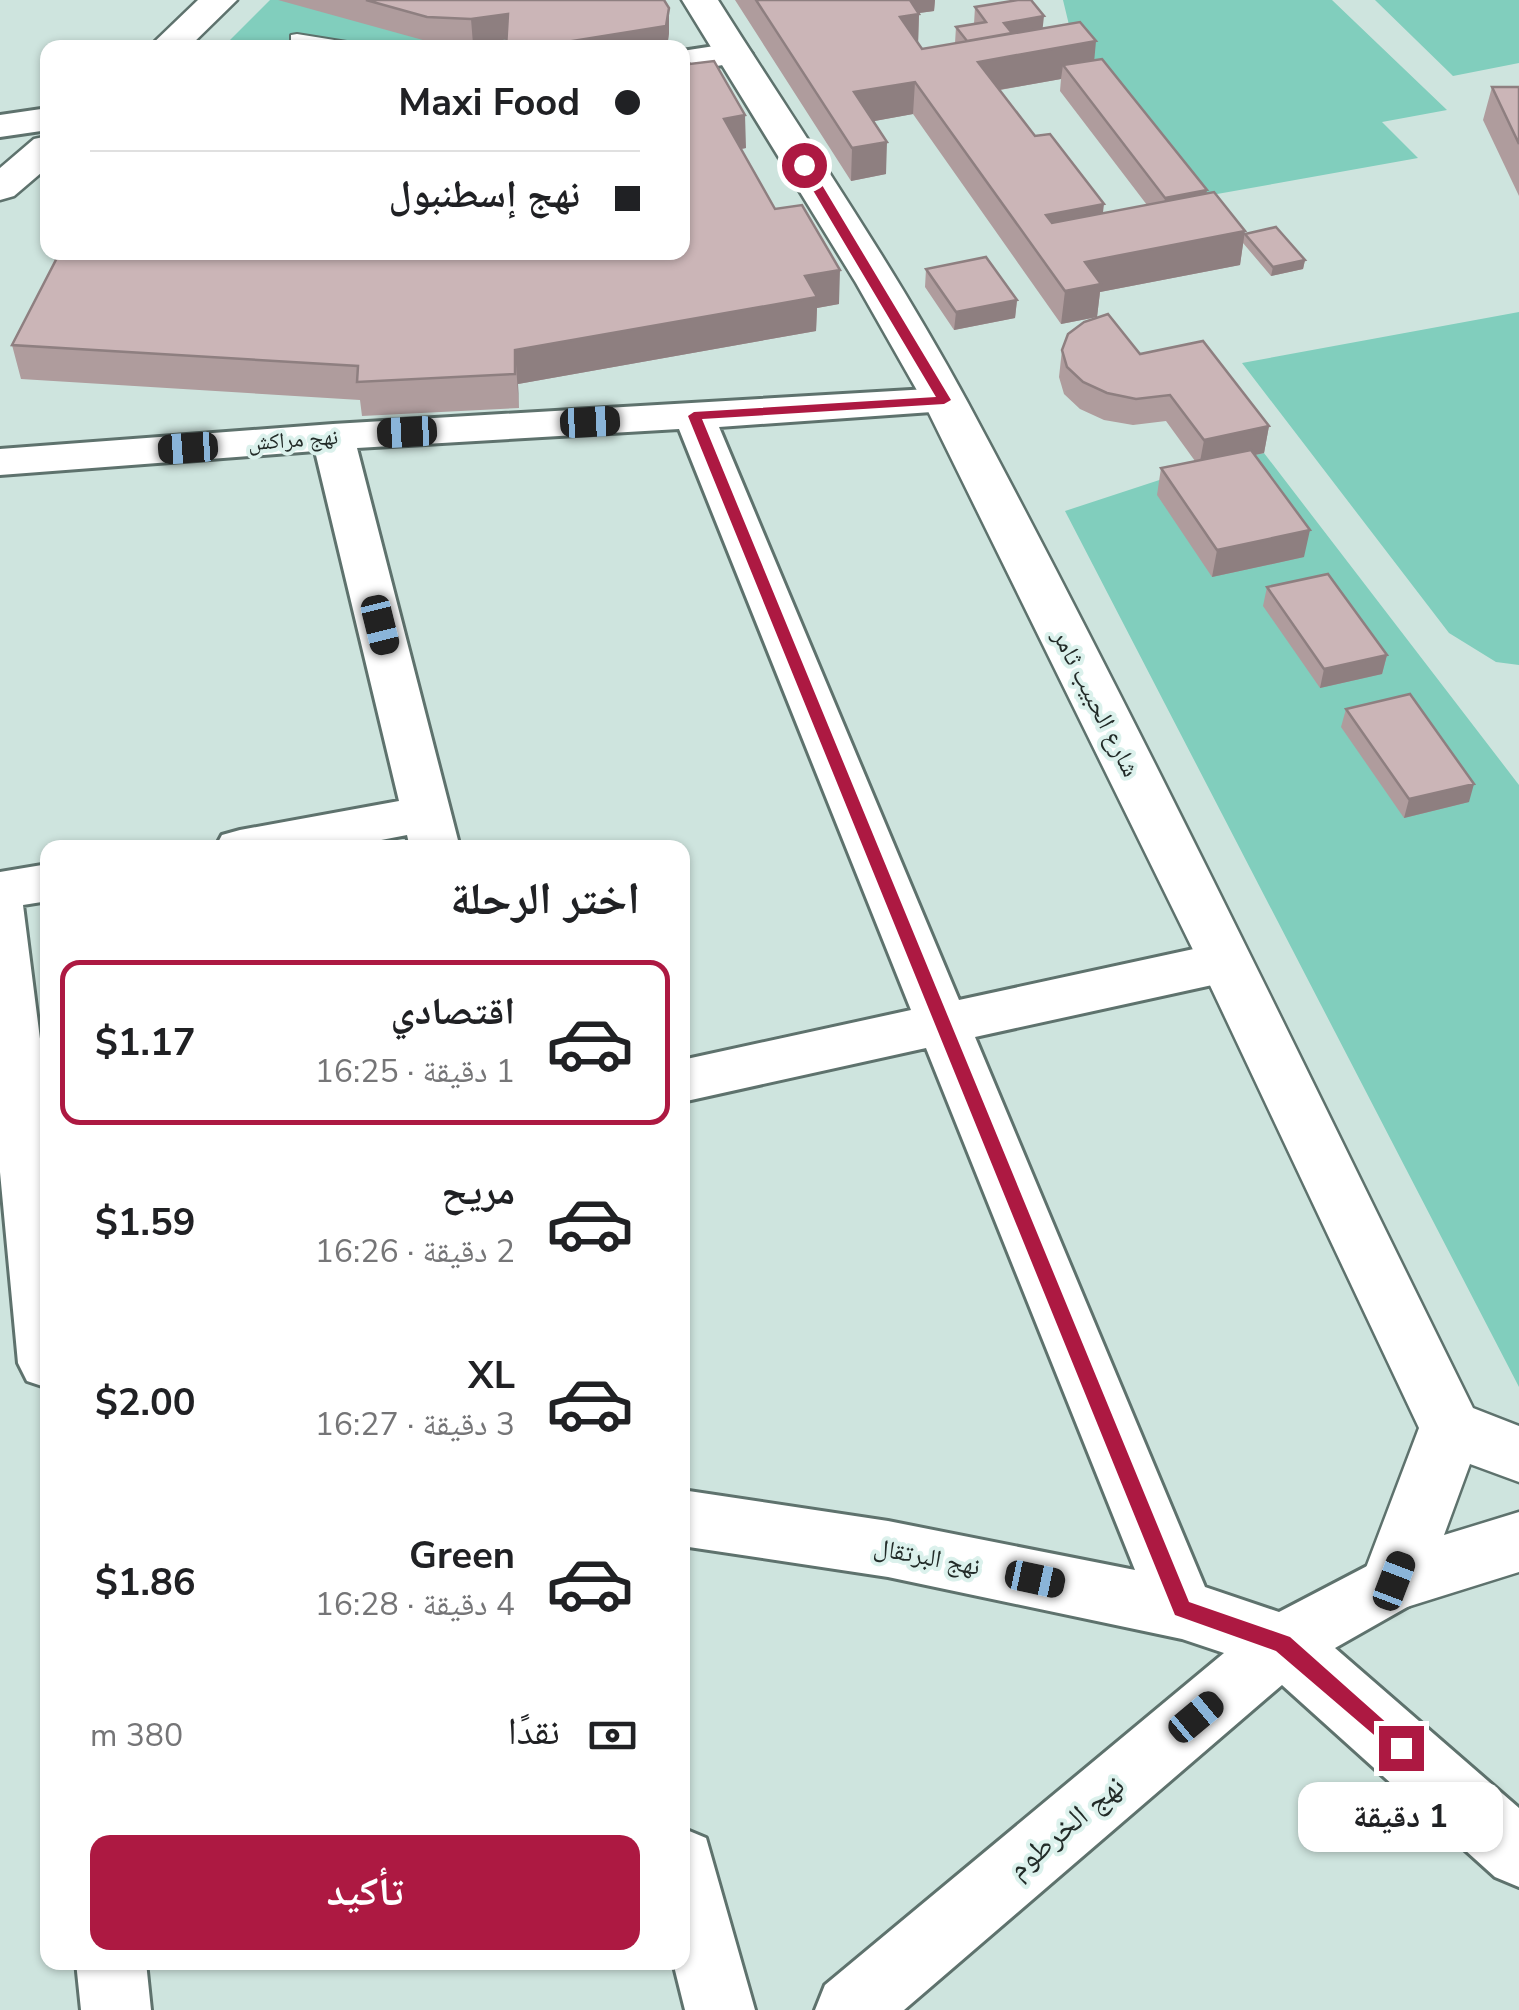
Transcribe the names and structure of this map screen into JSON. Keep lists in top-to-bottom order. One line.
{"streets":{"street":["نهج مراكش","شارع الحبيب ثامر","نهج البرتقال","نهج الخرطوم"]},"crossings":[["نهج مراكش","شارع الحبيب ثامر"],["نهج البرتقال","نهج الخرطوم"]],"page":{"banner":["Maxi Food","نهج إسطنبول"],"heading":"اختر الرحلة","list":[{"name":"اقتصادي","note":"1 دقيقة · 16:25","value":"$1.17"},{"name":"مريح","note":"2 دقيقة · 16:26","value":"$1.59"},{"name":"XL","note":"3 دقيقة · 16:27","value":"$2.00"},{"name":"Green","note":"4 دقيقة · 16:28","value":"$1.86"}],"pay":["نقدًا","380 m"],"bubble":"1 دقيقة","buttons":"تأكيد"}}
